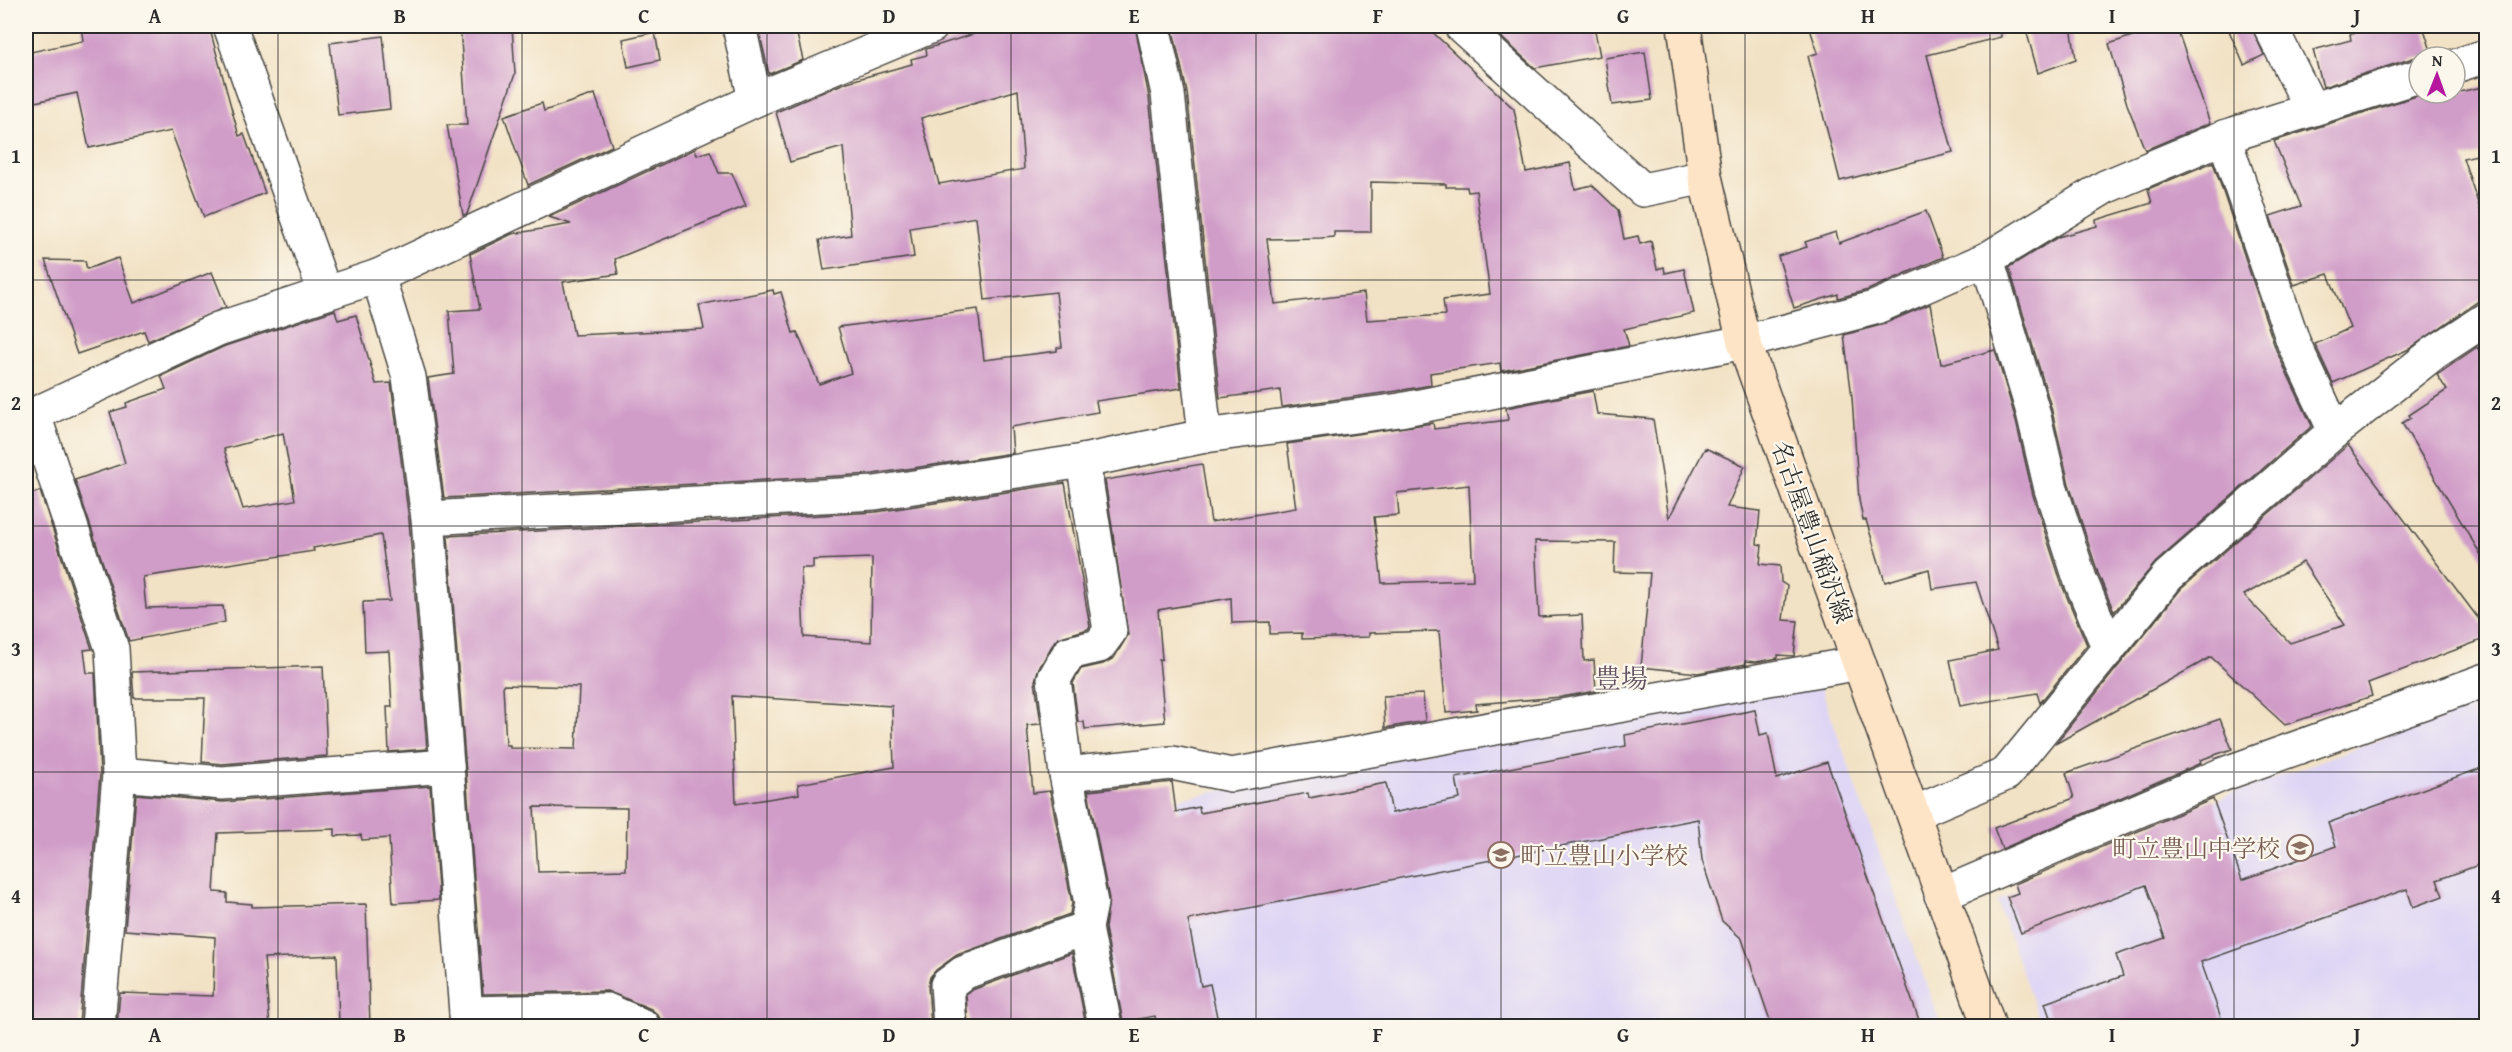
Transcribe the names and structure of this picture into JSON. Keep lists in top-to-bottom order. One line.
{"streets":{"main road":["名古屋豊山稲沢線"]},"districts":["豊場"],"places":{"school or university":["町立豊山中学校","町立豊山小学校"]},"north":"top","grid":{"columns":["A","B","C","D","E","F","G","H","I","J"],"rows":["1","2","3","4"]}}
